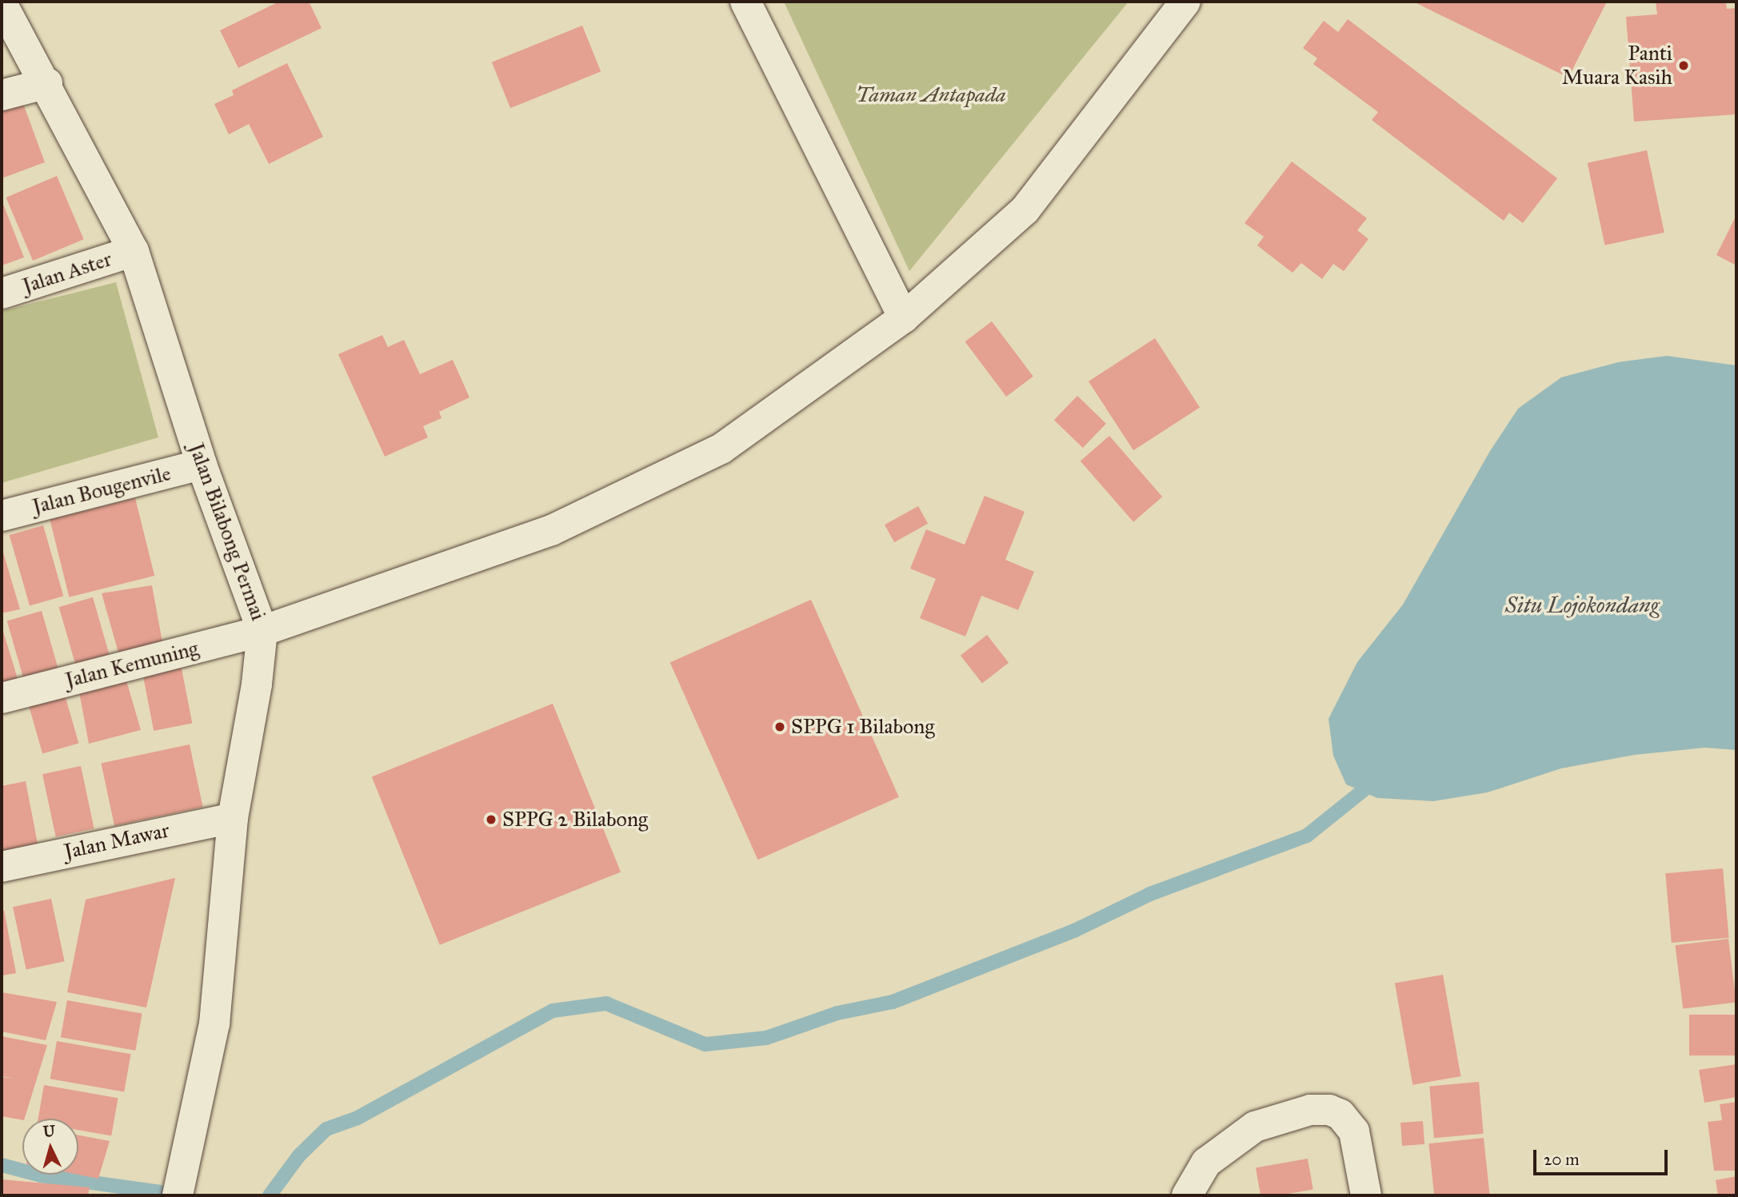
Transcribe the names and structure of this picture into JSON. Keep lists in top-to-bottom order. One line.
{"streets":{"street":["Jalan Aster","Jalan Bougenvile","Jalan Bilabong Permai","Jalan Kemuning","Jalan Mawar"]},"crossings":[["Jalan Aster","Jalan Bilabong Permai"],["Jalan Bougenvile","Jalan Bilabong Permai"],["Jalan Bilabong Permai","Jalan Kemuning"],["Jalan Bilabong Permai","Jalan Mawar"]],"water":["Situ Lojokondang"],"parks":["Taman Antapada"],"places":["Panti Muara Kasih","SPPG 1 Bilabong","SPPG 2 Bilabong"],"scale_bar":"20 m","north":"top"}
